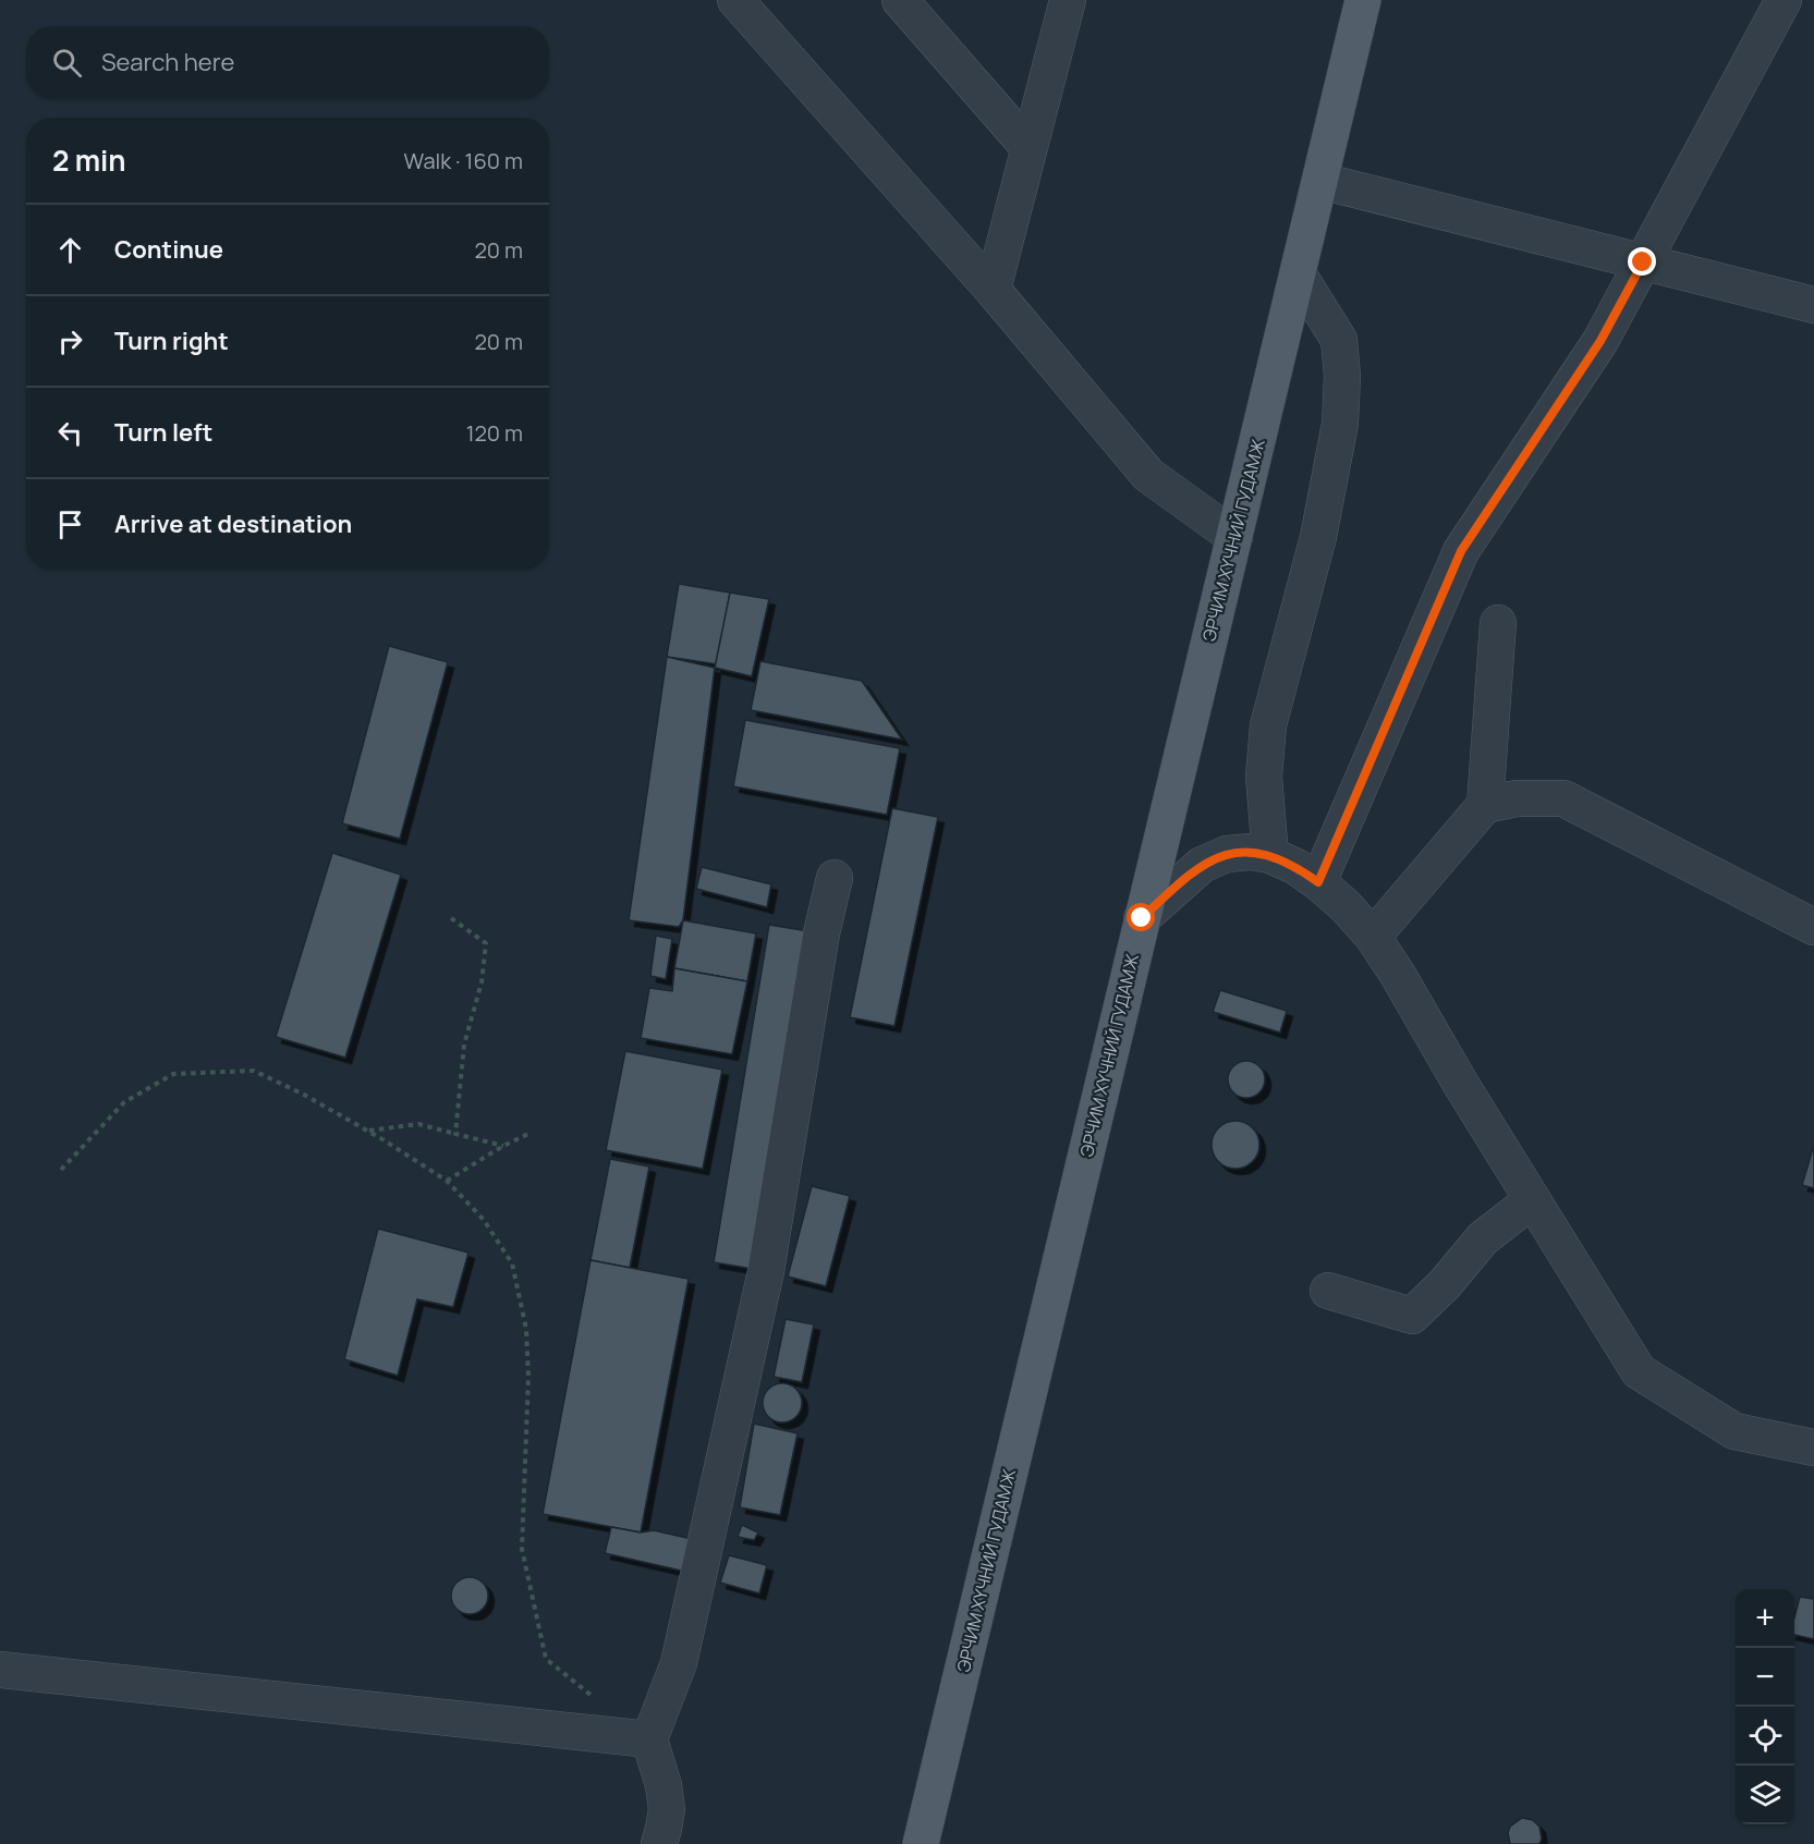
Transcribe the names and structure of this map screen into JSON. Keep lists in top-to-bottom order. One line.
{"streets":{"main road":["ЭРЧИМ ХҮЧНИЙ ГУДАМЖ"]},"page":{"search":"Search here","heading":["2 min","Walk · 160 m"],"list":[["Continue","20 m"],["Turn right","20 m"],["Turn left","120 m"],"Arrive at destination"],"map_buttons":["+","−"]}}
